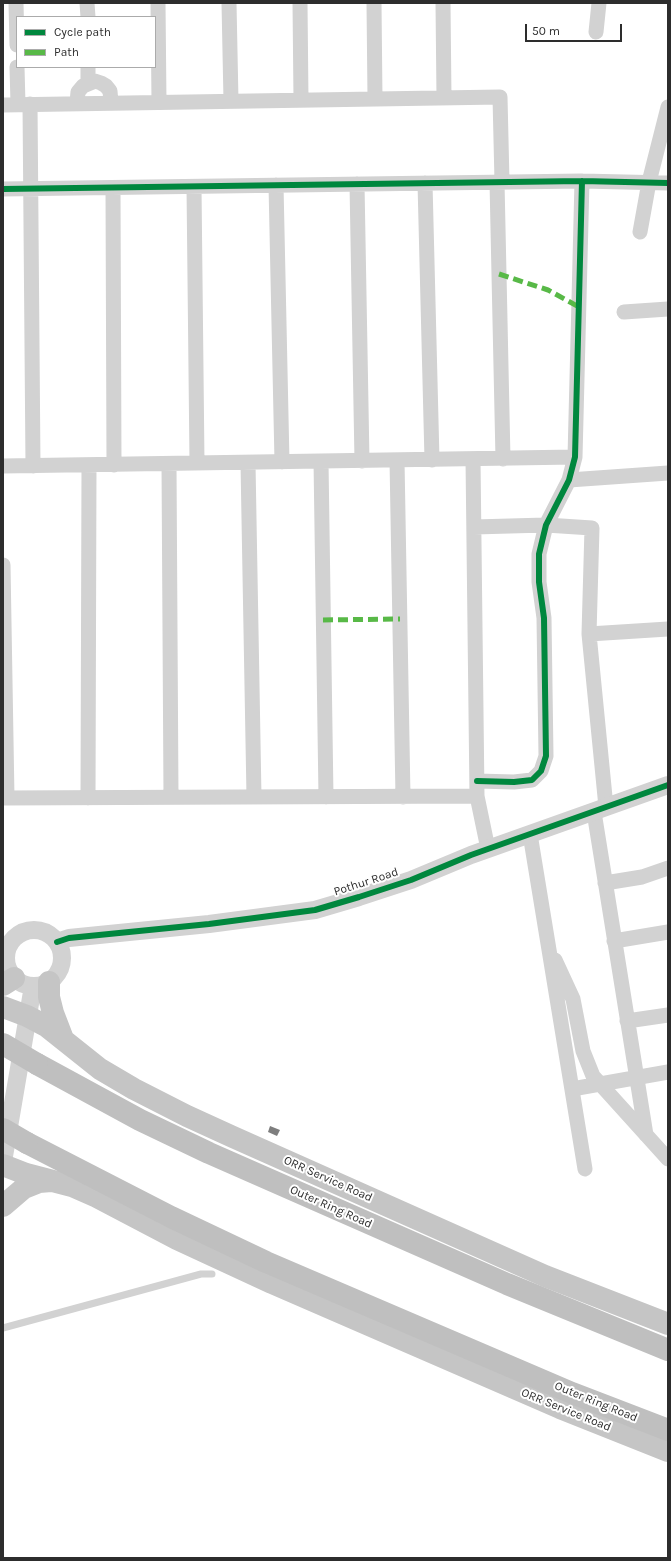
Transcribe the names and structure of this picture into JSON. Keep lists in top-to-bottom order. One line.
{"streets":{"highway":["Outer Ring Road"],"main road":["ORR Service Road"],"street":["Pothur Road"]},"legend":["Cycle path","Path"],"scale_bar":"50 m"}
